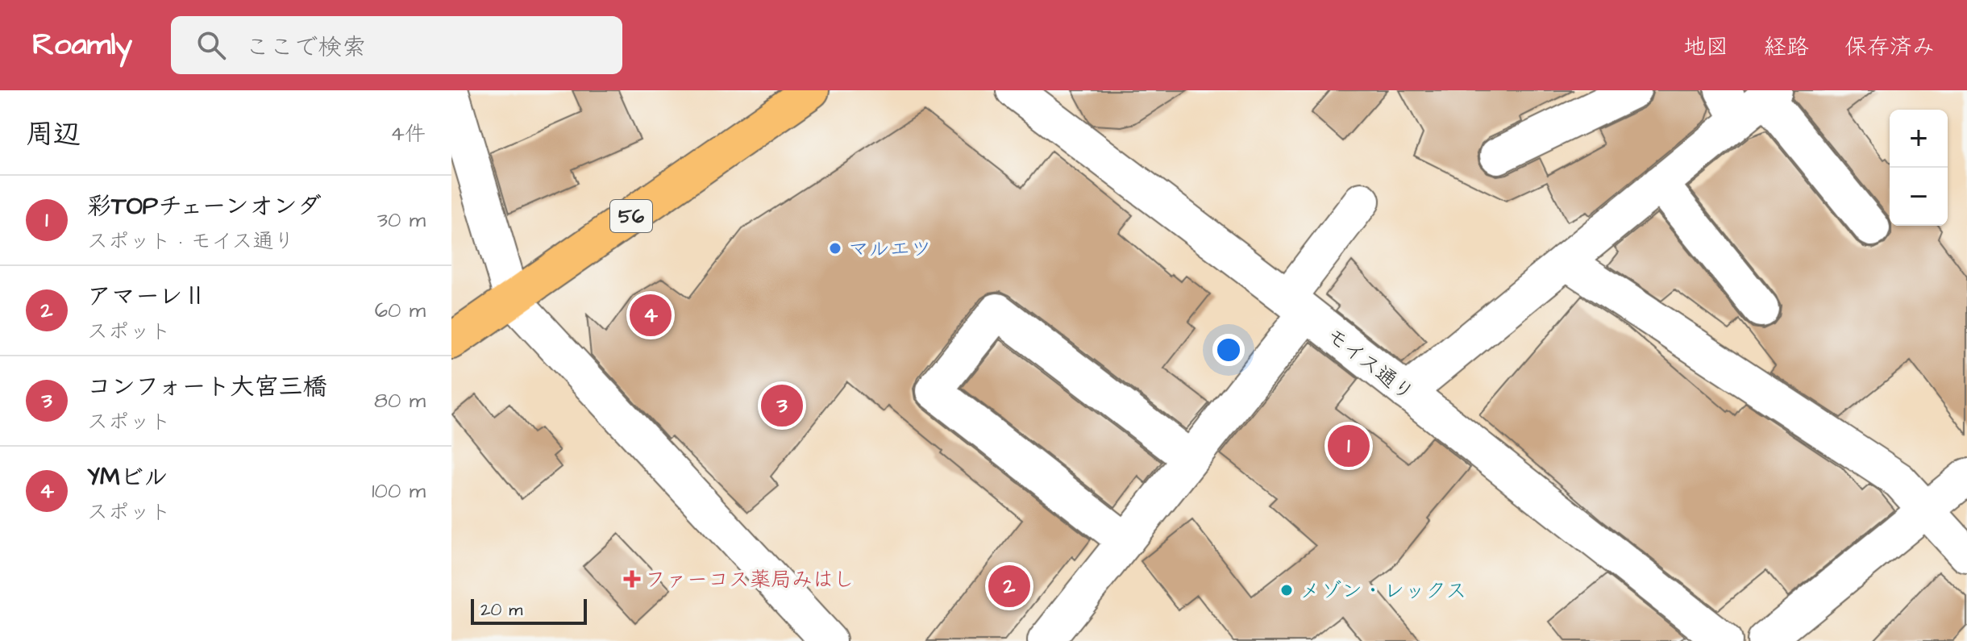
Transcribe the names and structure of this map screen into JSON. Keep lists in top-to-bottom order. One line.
{"streets":{"main road":["56"],"street":["モイス通り"]},"places":{"other":["マルエツ","メゾン・レックス"],"health":["ファーコス薬局みはし"]},"scale_bar":"20 m","page":{"header":"Roamly","search":"ここで検索","nav":["地図","経路","保存済み"],"heading":["周辺","4件"],"map_buttons":["+","−"],"list":[{"mark":"1","name":"彩TOPチェーンオンダ","note":"スポット · モイス通り","value":"30 m"},{"mark":"2","name":"アマーレⅡ","note":"スポット","value":"60 m"},{"mark":"3","name":"コンフォート大宮三橋","note":"スポット","value":"80 m"},{"mark":"4","name":"YMビル","note":"スポット","value":"100 m"}],"pins":["4","3","1","2"],"scale":"20 m"}}
